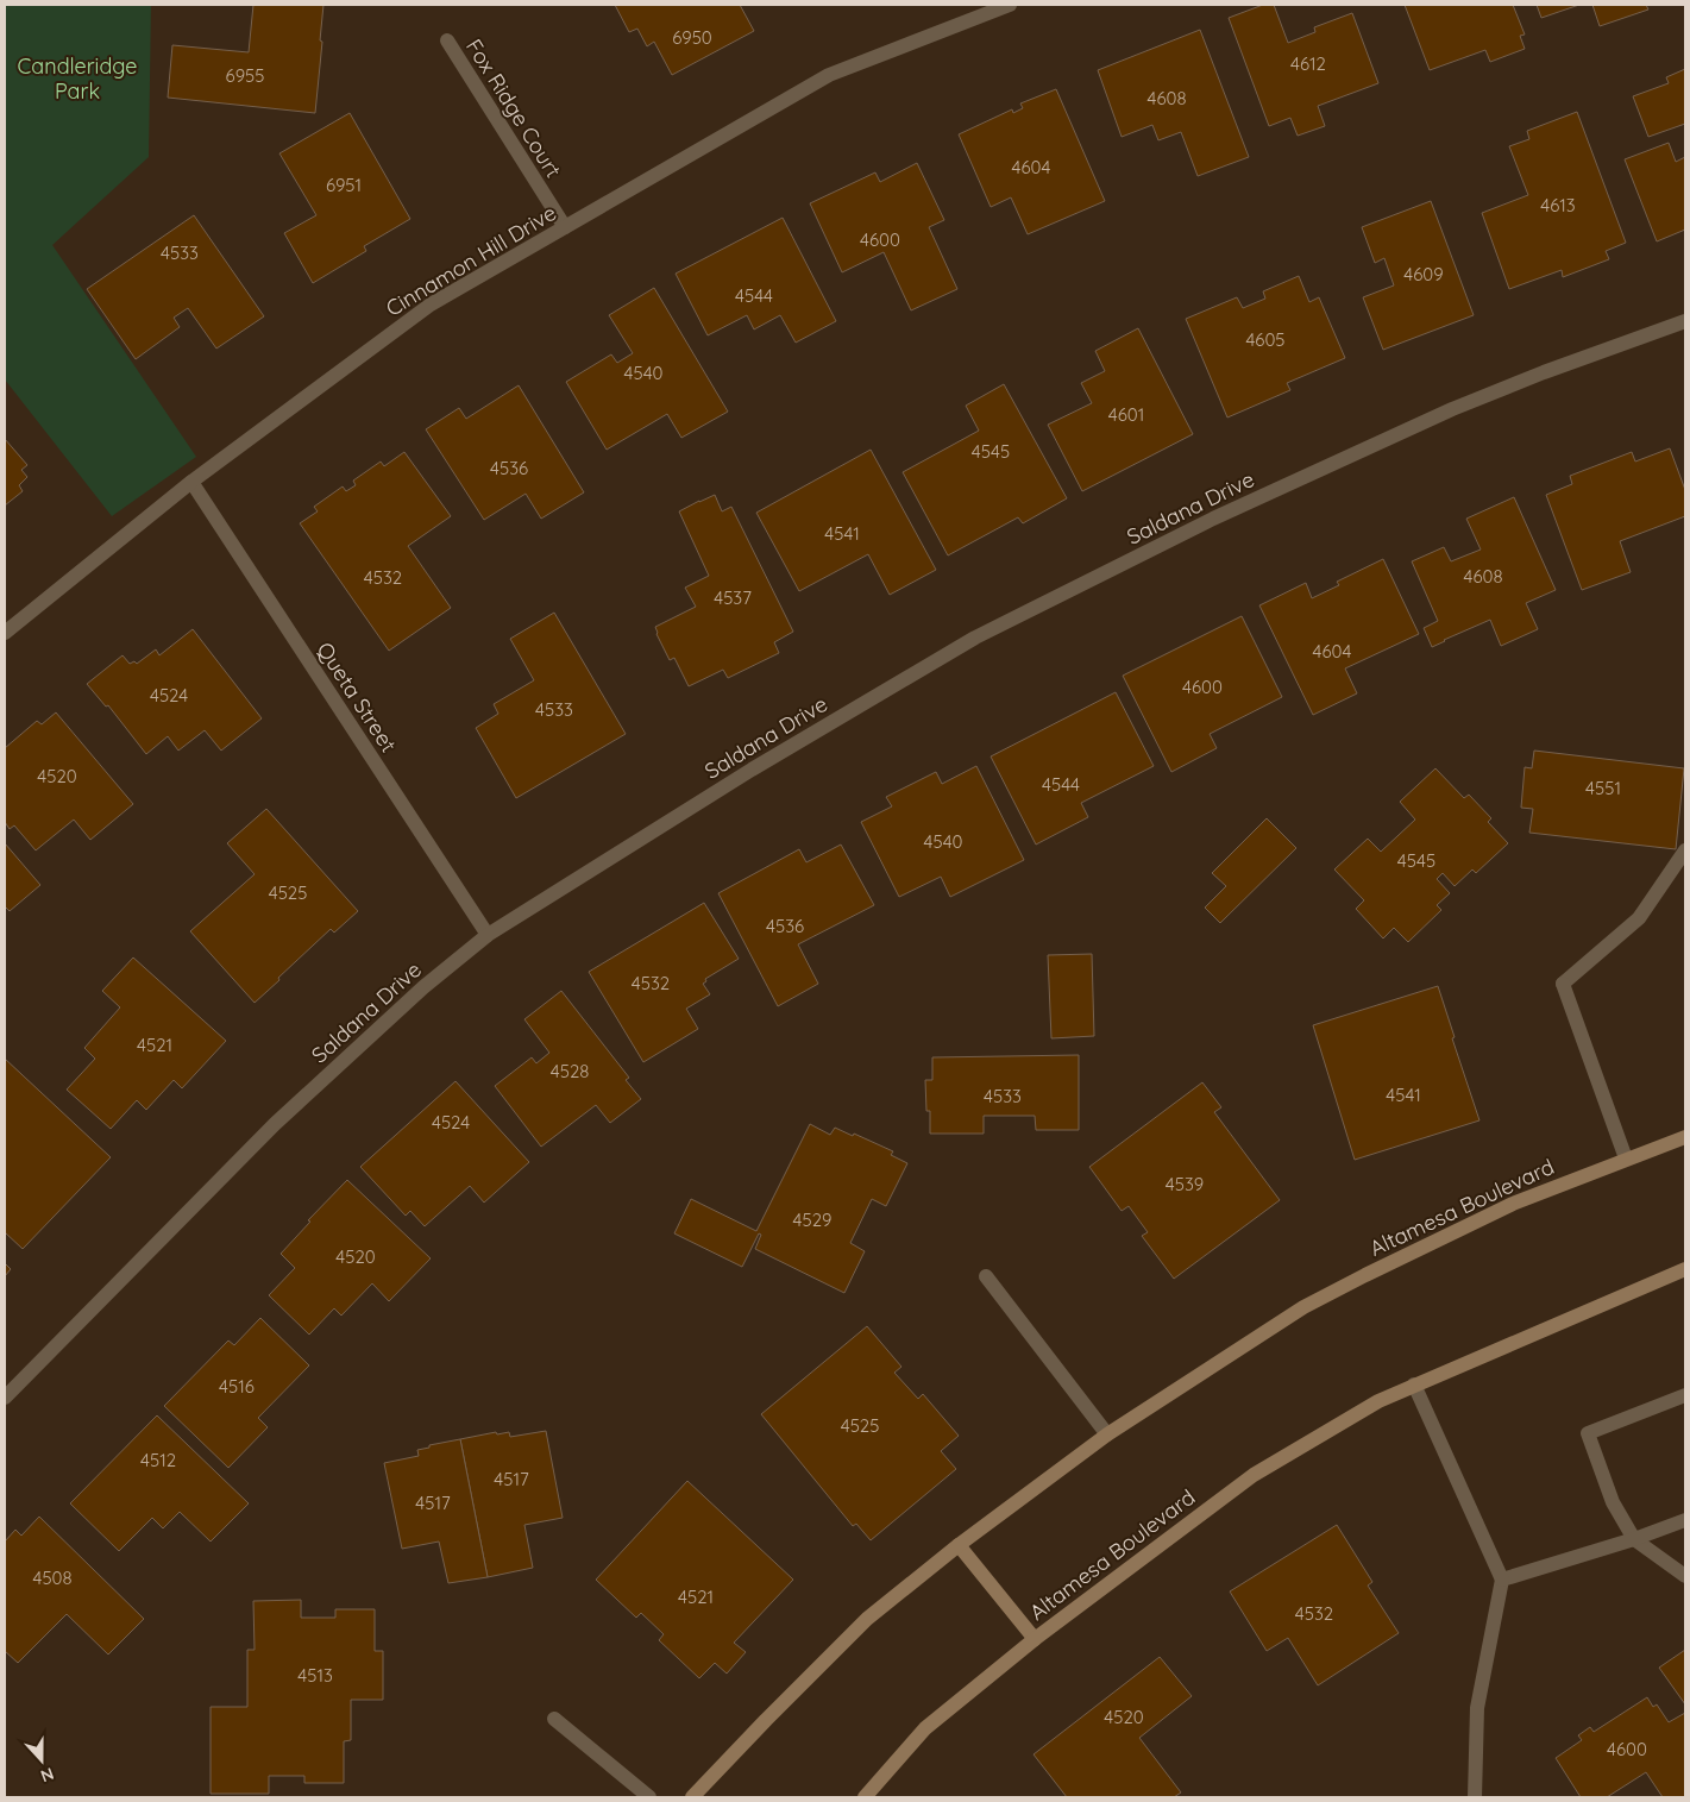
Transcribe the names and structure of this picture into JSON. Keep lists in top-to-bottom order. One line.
{"streets":{"main road":["Altamesa Boulevard"],"street":["Fox Ridge Court","Cinnamon Hill Drive","Saldana Drive","Queta Street"]},"crossings":[["Fox Ridge Court","Cinnamon Hill Drive"],["Cinnamon Hill Drive","Queta Street"],["Saldana Drive","Queta Street"]],"parks":["Candleridge Park"],"house_numbers":["6950","4612","6955","4608","4604","6951","4613","4600","4533","4609","4544","4605","4540","4601","4545","4536","4541","4608","4532","4537","4604","4600","4524","4533","4520","4544","4551","4540","4545","4525","4536","4532","4521","4528","4541","4533","4524","4539","4529","4520","4516","4525","4512","4517","4517","4508","4521","4532","4513","4520","4600"],"north":"bottom"}
